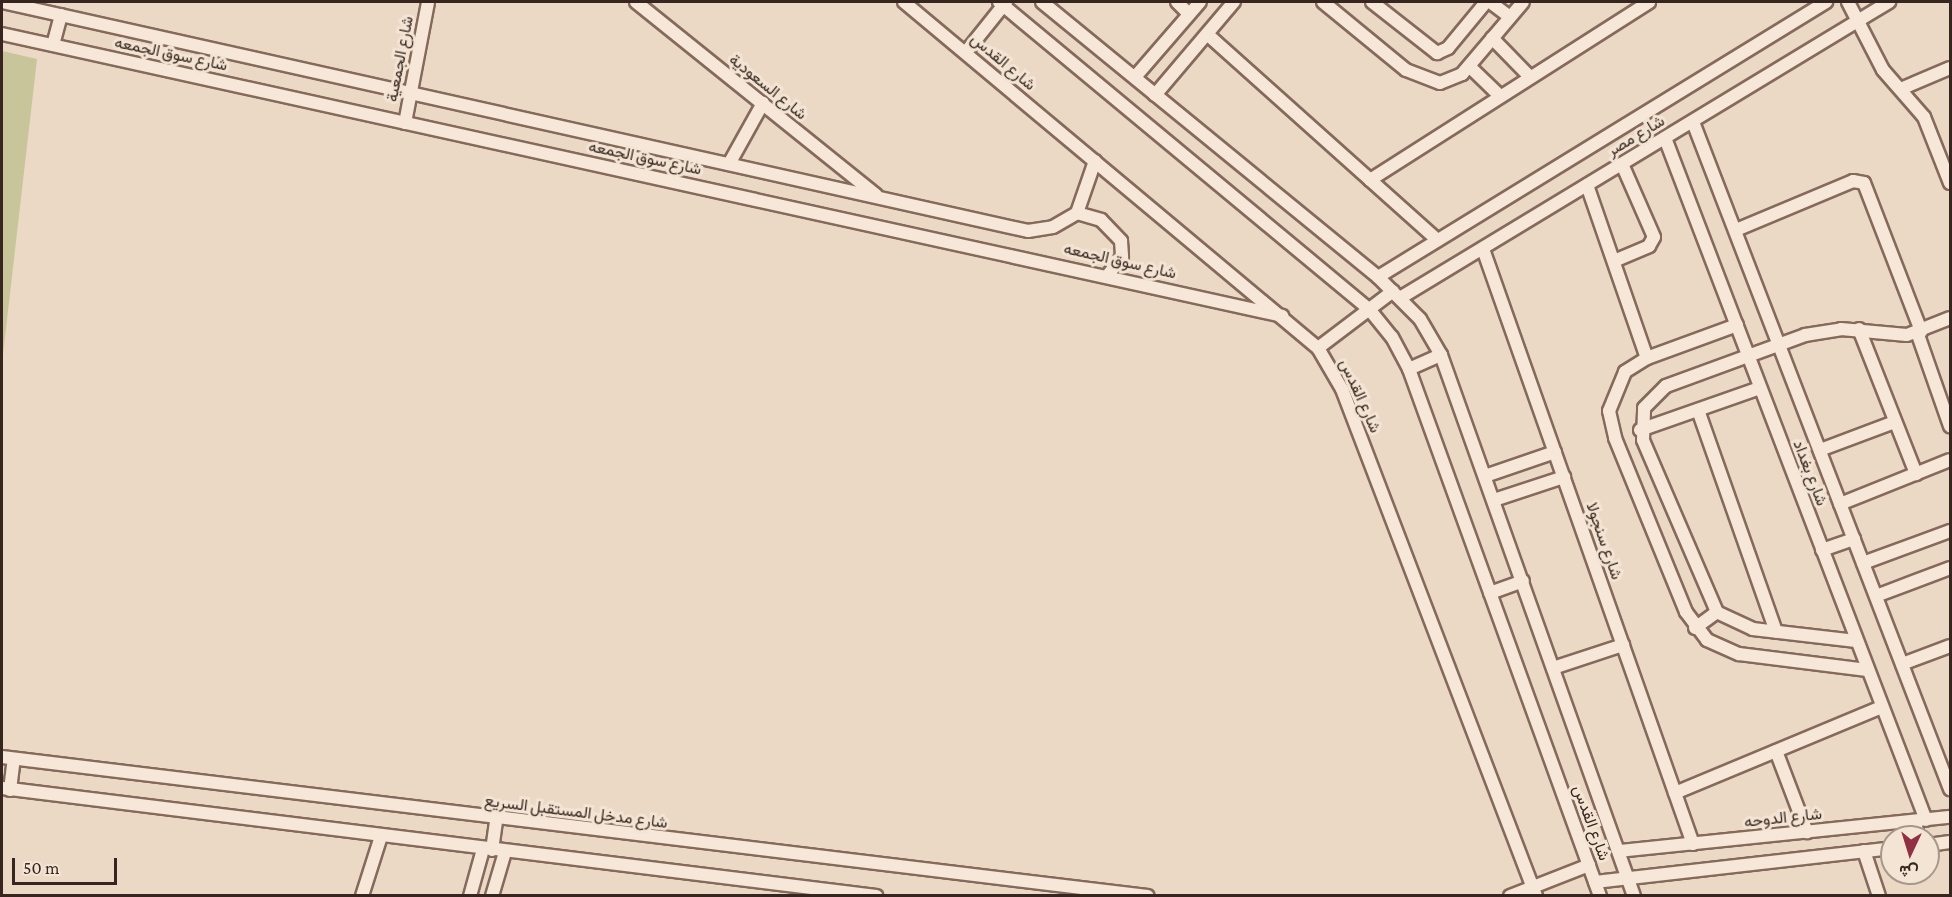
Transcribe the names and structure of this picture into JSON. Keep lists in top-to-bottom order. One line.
{"streets":{"street":["شارع سوق الجمعه","شارع الجمعية","شارع القدس","شارع السعودية","شارع مصر","شارع بغداد","شارع سنجولا","شارع مدخل المستقبل السريع","شارع الدوحه"]},"crossings":[["شارع سوق الجمعه","شارع الجمعية"],["شارع سوق الجمعه","شارع القدس"],["شارع سوق الجمعه","شارع السعودية"],["شارع القدس","شارع مصر"],["شارع مصر","شارع بغداد"],["شارع مصر","شارع سنجولا"],["شارع بغداد","شارع الدوحه"],["شارع سنجولا","شارع الدوحه"]],"scale_bar":"50 m","north":"bottom"}
